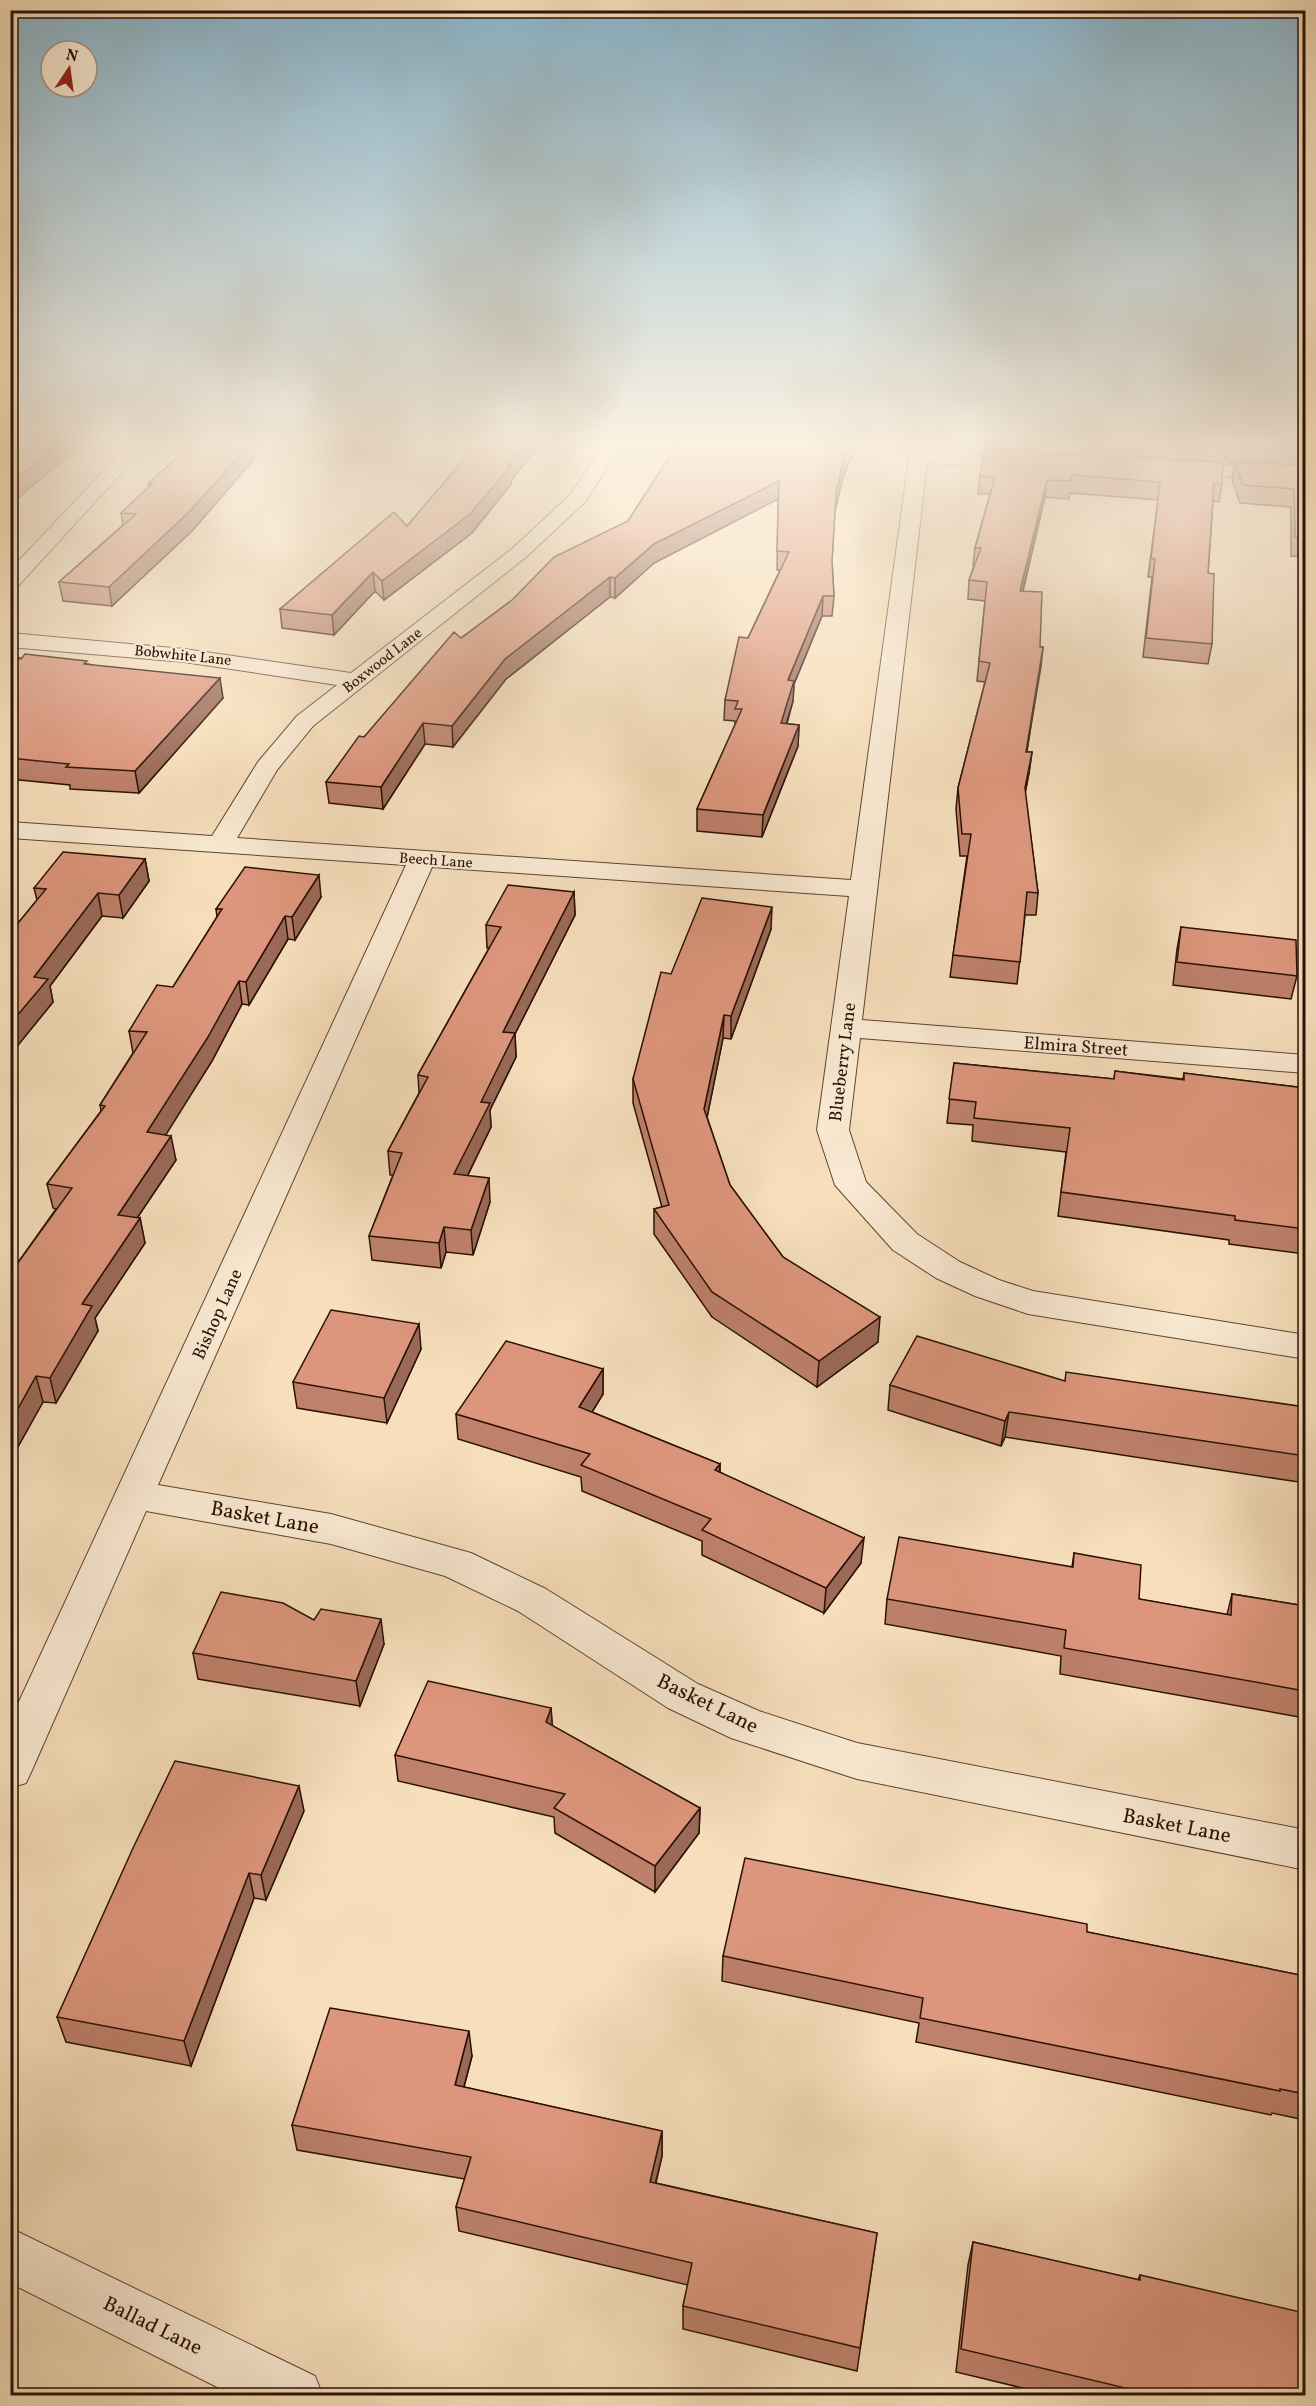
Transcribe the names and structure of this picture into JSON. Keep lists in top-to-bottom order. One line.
{"streets":{"street":["Bobwhite Lane","Boxwood Lane","Beech Lane","Elmira Street","Blueberry Lane","Bishop Lane","Basket Lane","Ballad Lane"]},"crossings":[["Bobwhite Lane","Boxwood Lane"],["Boxwood Lane","Beech Lane"],["Beech Lane","Blueberry Lane"],["Beech Lane","Bishop Lane"],["Elmira Street","Blueberry Lane"],["Bishop Lane","Basket Lane"]],"north":"top"}
